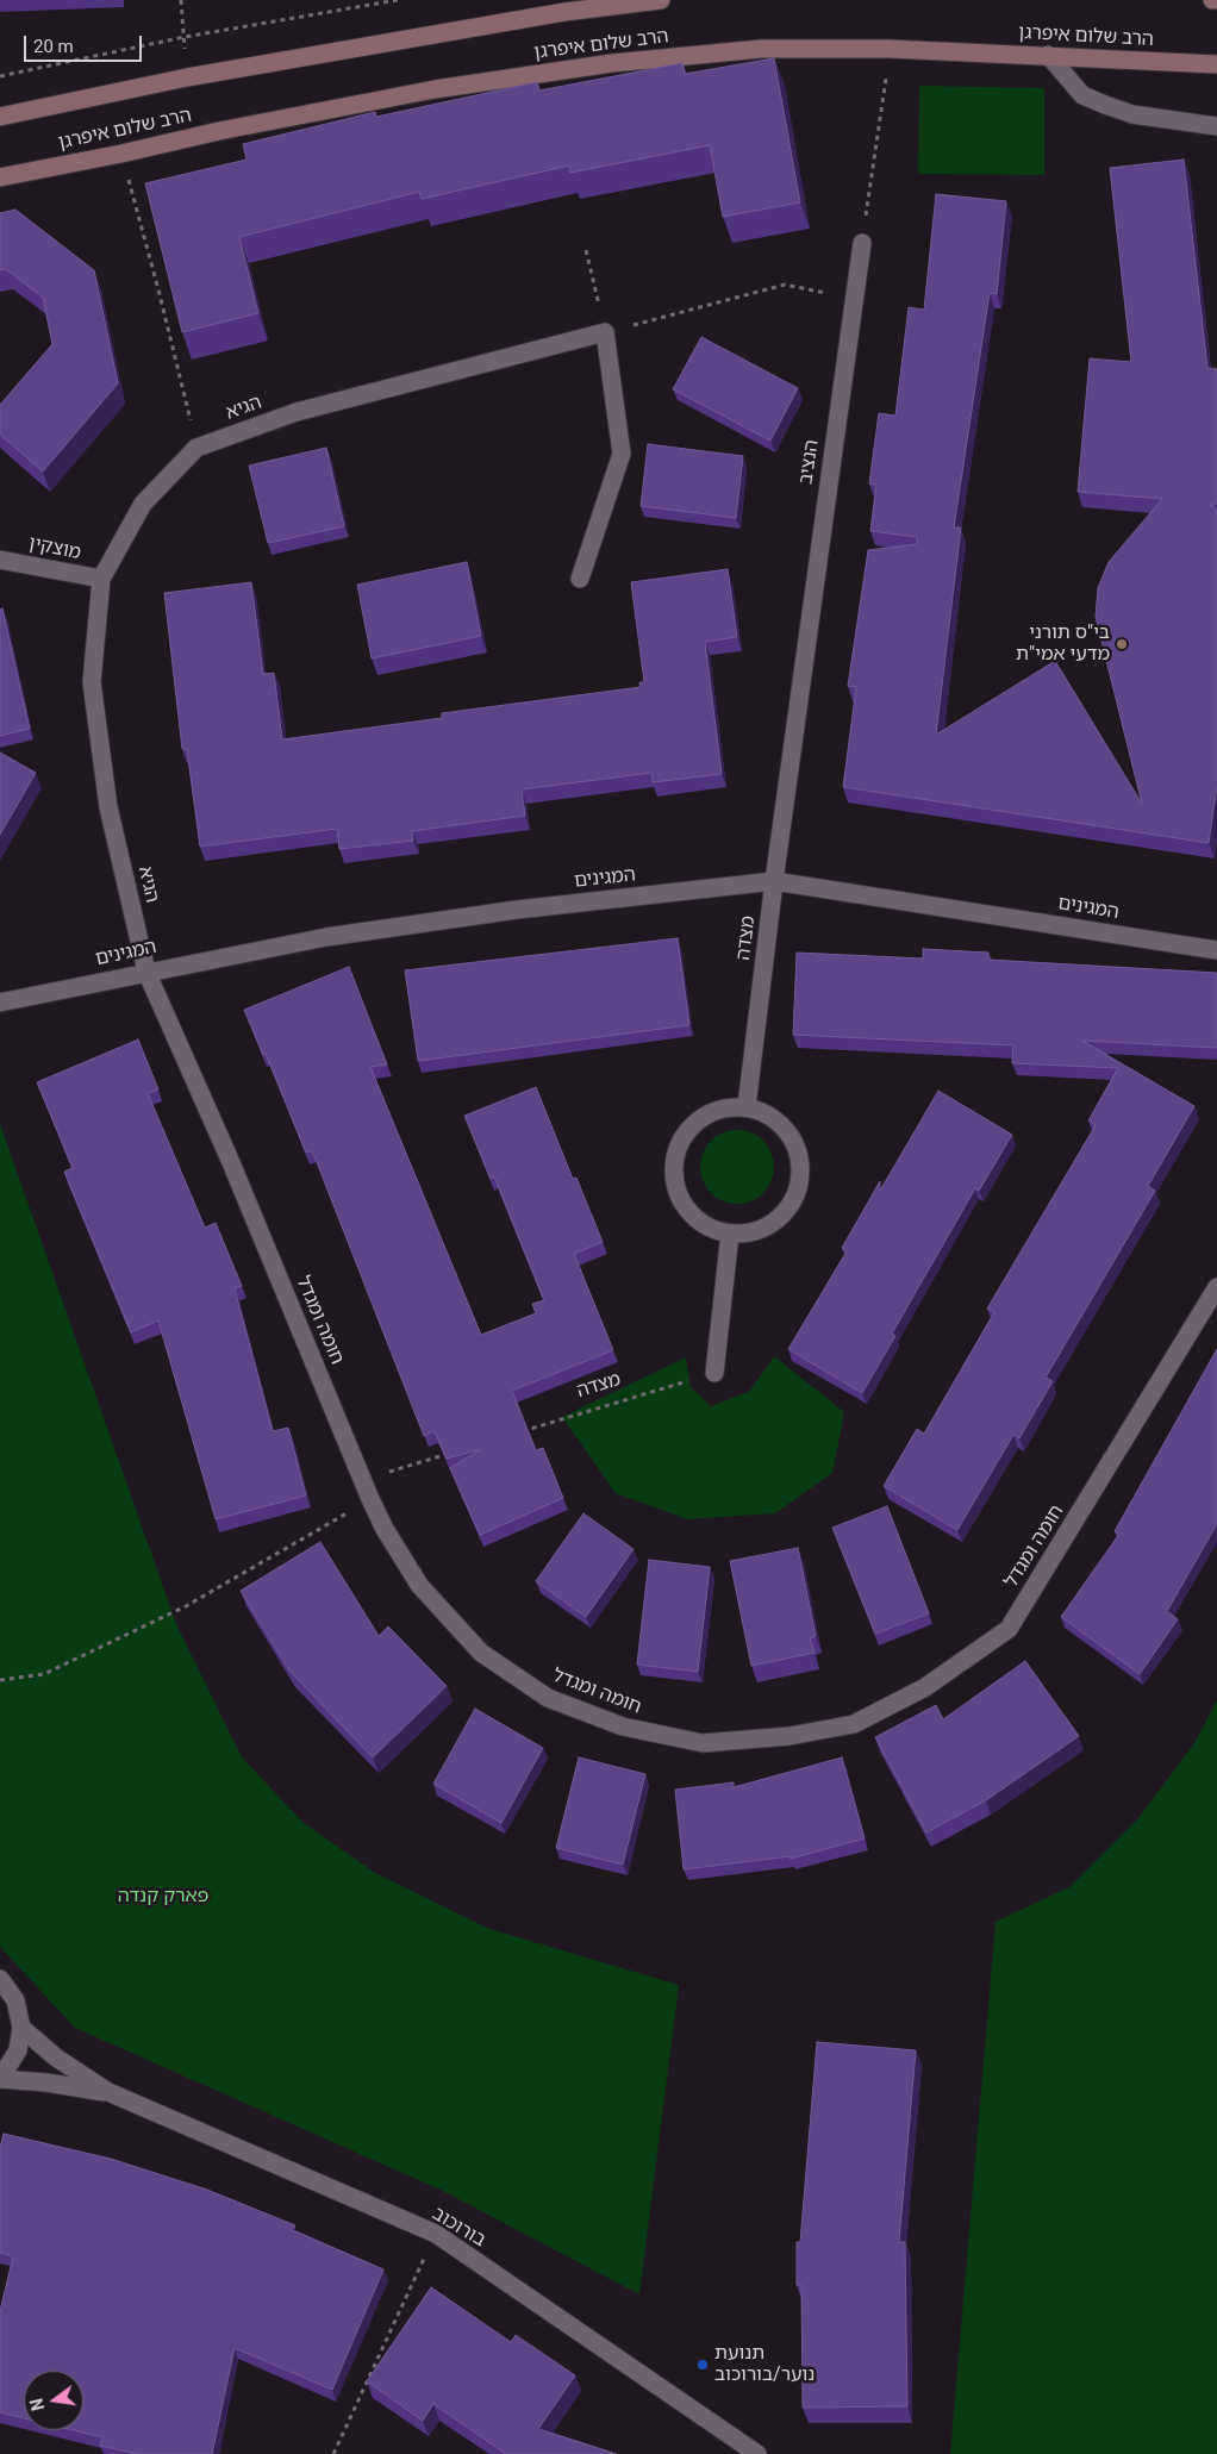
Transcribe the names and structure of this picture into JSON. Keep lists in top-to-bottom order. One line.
{"streets":{"main road":["הרב שלום איפרגן"],"street":["הגיא","הנציב","מוצקין","המגינים","מצדה","חומה ומגדל","בורוכוב"]},"crossings":[["הגיא","מוצקין"],["הגיא","המגינים"],["הגיא","חומה ומגדל"],["הנציב","המגינים"],["הנציב","מצדה"],["המגינים","מצדה"],["המגינים","חומה ומגדל"]],"parks":["פארק קנדה"],"places":["בי\"ס תורני מדעי אמי\"ת","תנועת נוער/בורוכוב"],"scale_bar":"20 m","north":"left"}
